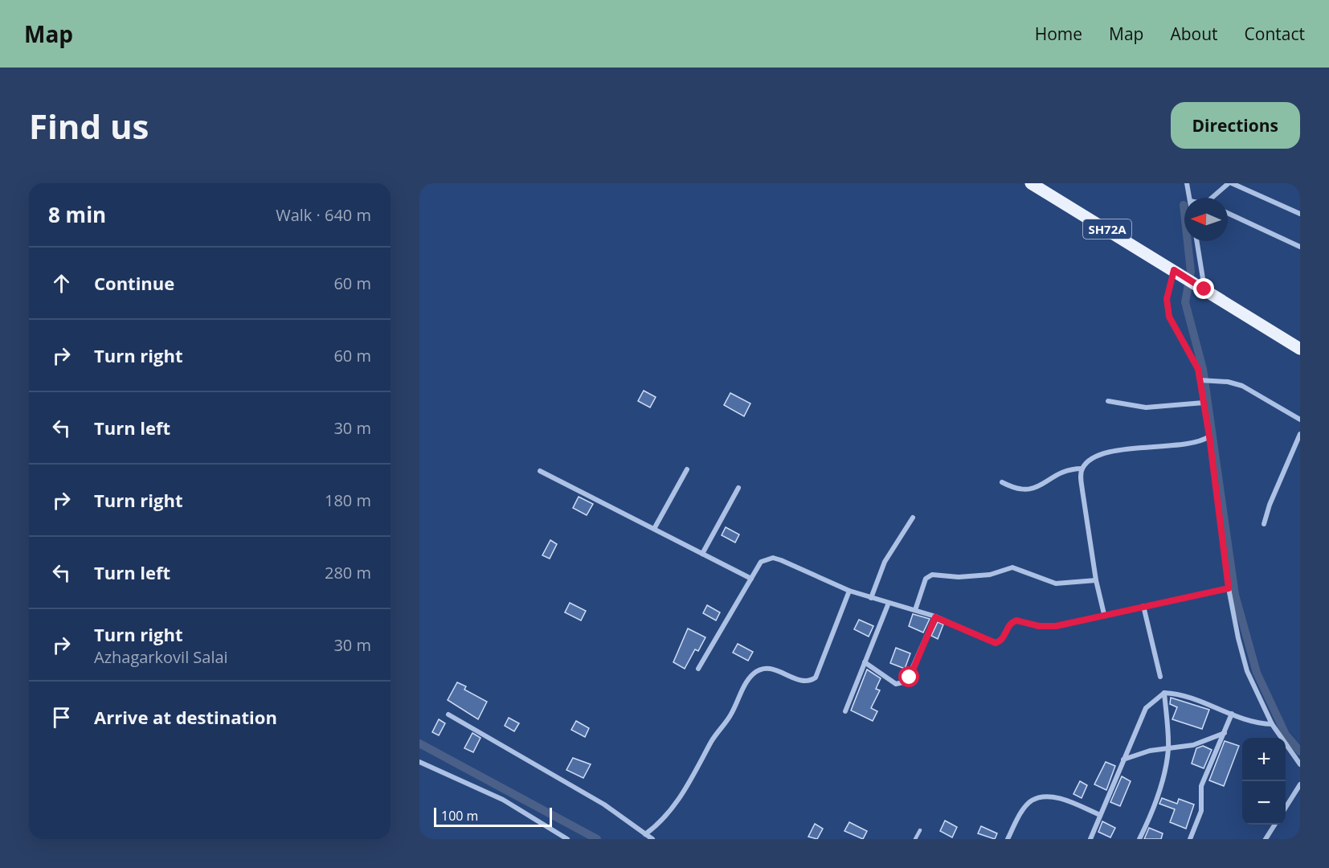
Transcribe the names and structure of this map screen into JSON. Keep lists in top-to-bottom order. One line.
{"streets":{"main road":["SH72A"]},"scale_bar":"100 m","north":"left","page":{"header":"Map","nav":["Home","Map","About","Contact"],"buttons":"Directions","title":"Find us","heading":["8 min","Walk · 640 m"],"list":[["Continue","60 m"],["Turn right","60 m"],["Turn left","30 m"],["Turn right","180 m"],["Turn left","280 m"],["Turn right","Azhagarkovil Salai","30 m"],"Arrive at destination"],"map_buttons":["+","−"],"scale":"100 m"}}
